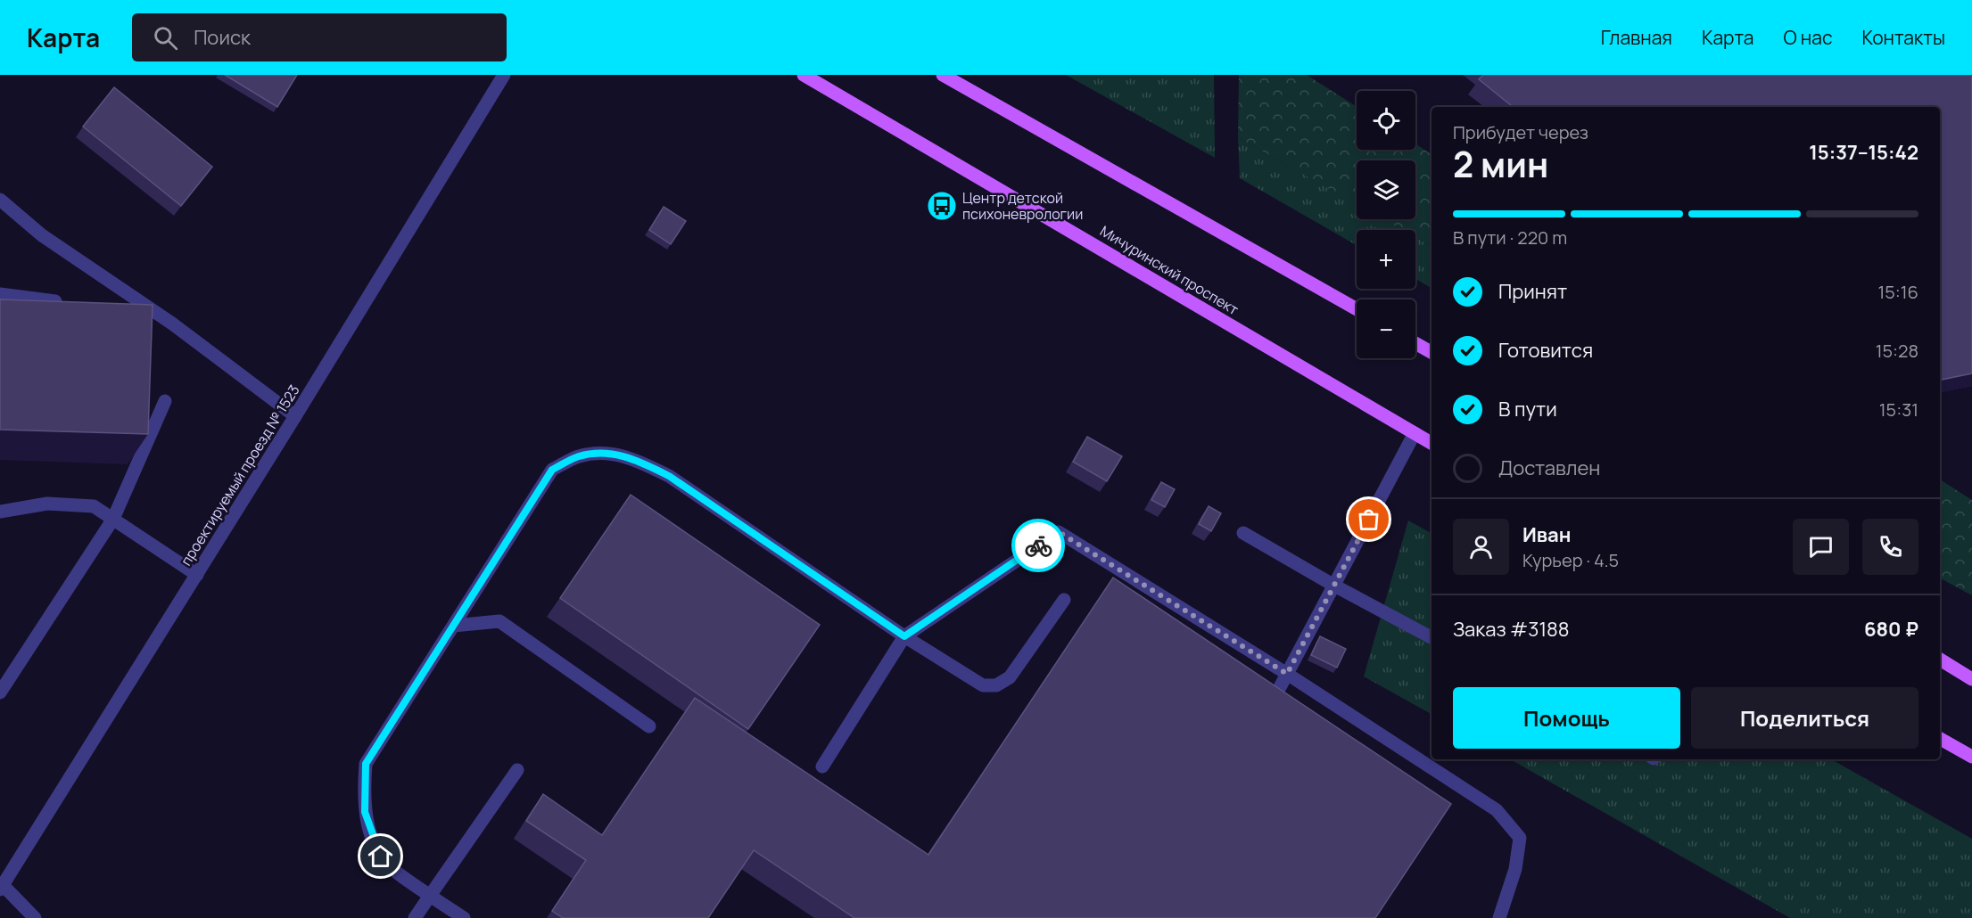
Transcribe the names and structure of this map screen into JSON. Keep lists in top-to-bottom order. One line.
{"streets":{"main road":["Мичуринский проспект"],"street":["проектируемый проезд № 1523"]},"places":{"bus stop":["Центр детской психоневрологии"]},"page":{"header":"Карта","search":"Поиск","nav":["Главная","Карта","О нас","Контакты"],"map_buttons":["+","−"],"heading":["2 мин","Прибудет через","15:37–15:42"],"panel":["Иван","Курьер · 4.5","Заказ #3188","680 ₽"],"bar":"В пути · 220 m","list":[["Принят","15:16"],["Готовится","15:28"],["В пути","15:31"],"Доставлен"],"buttons":["Помощь","Поделиться"]}}
